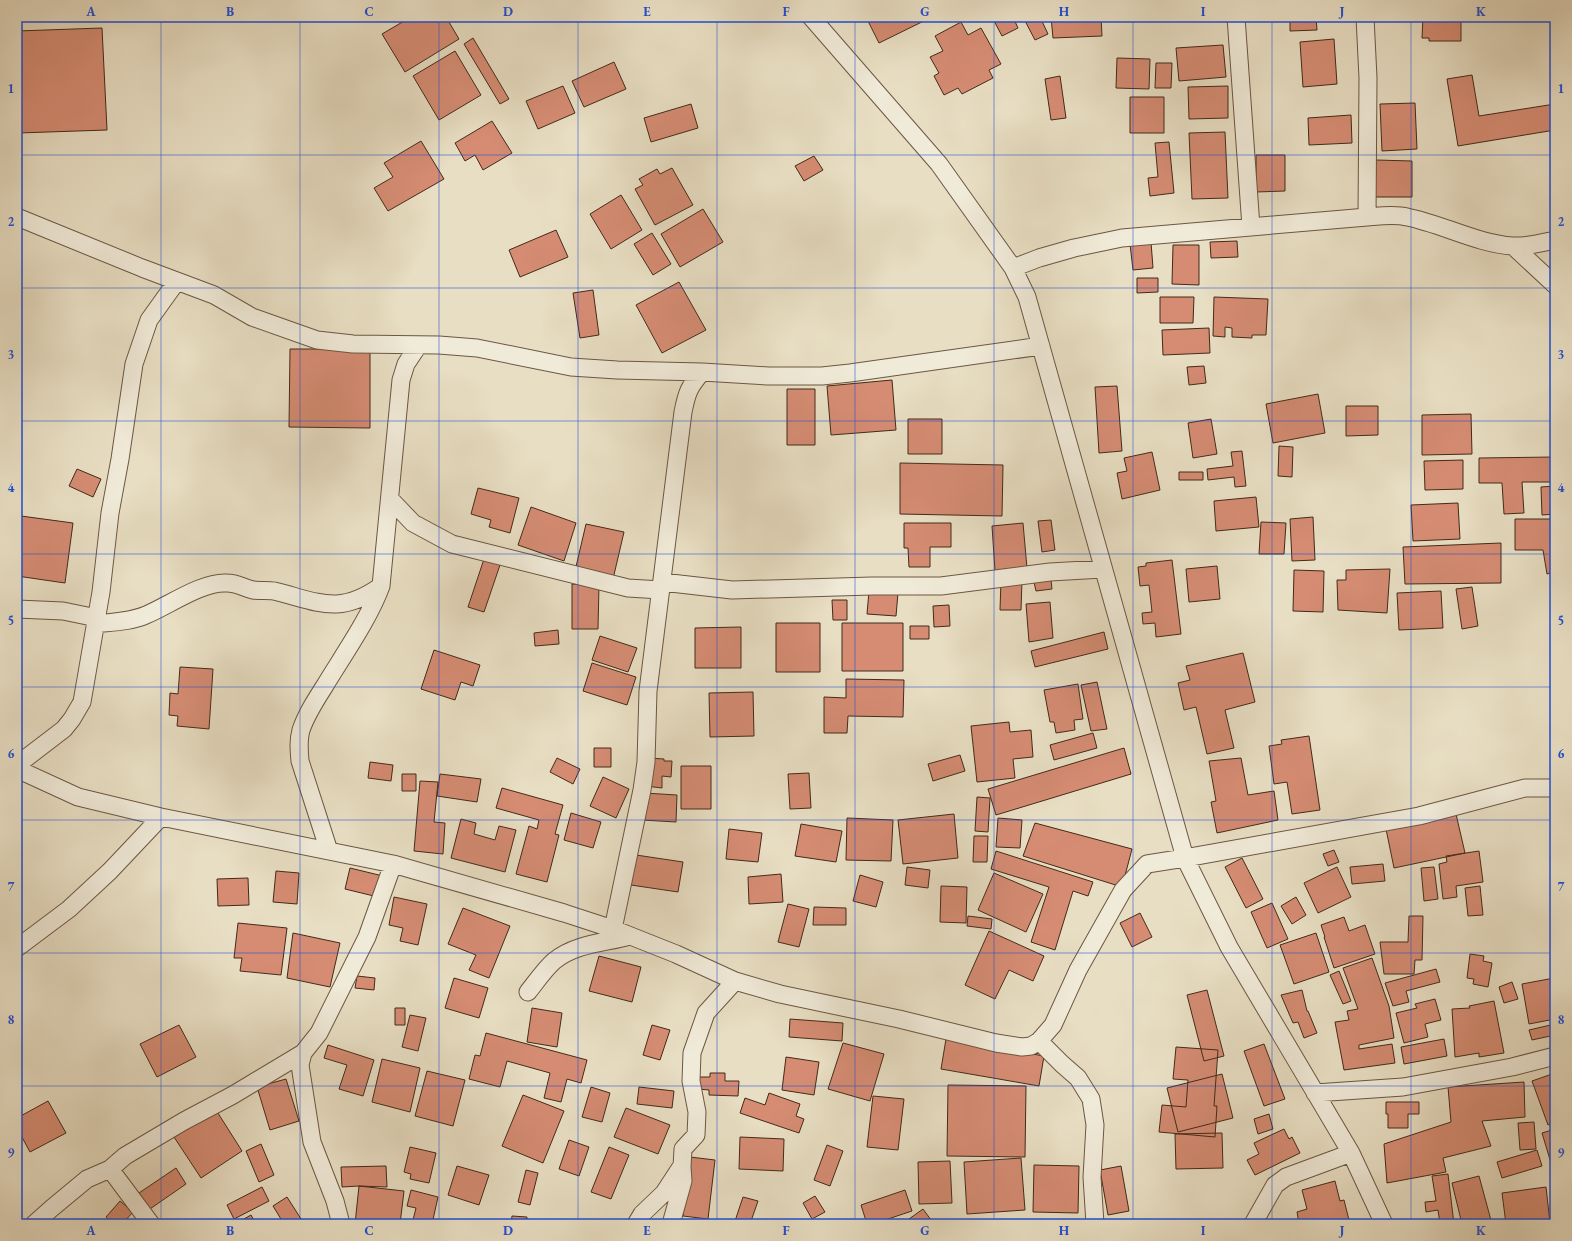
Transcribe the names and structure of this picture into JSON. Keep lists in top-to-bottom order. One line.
{"grid":{"columns":["A","B","C","D","E","F","G","H","I","J","K"],"rows":["1","2","3","4","5","6","7","8","9"]}}
